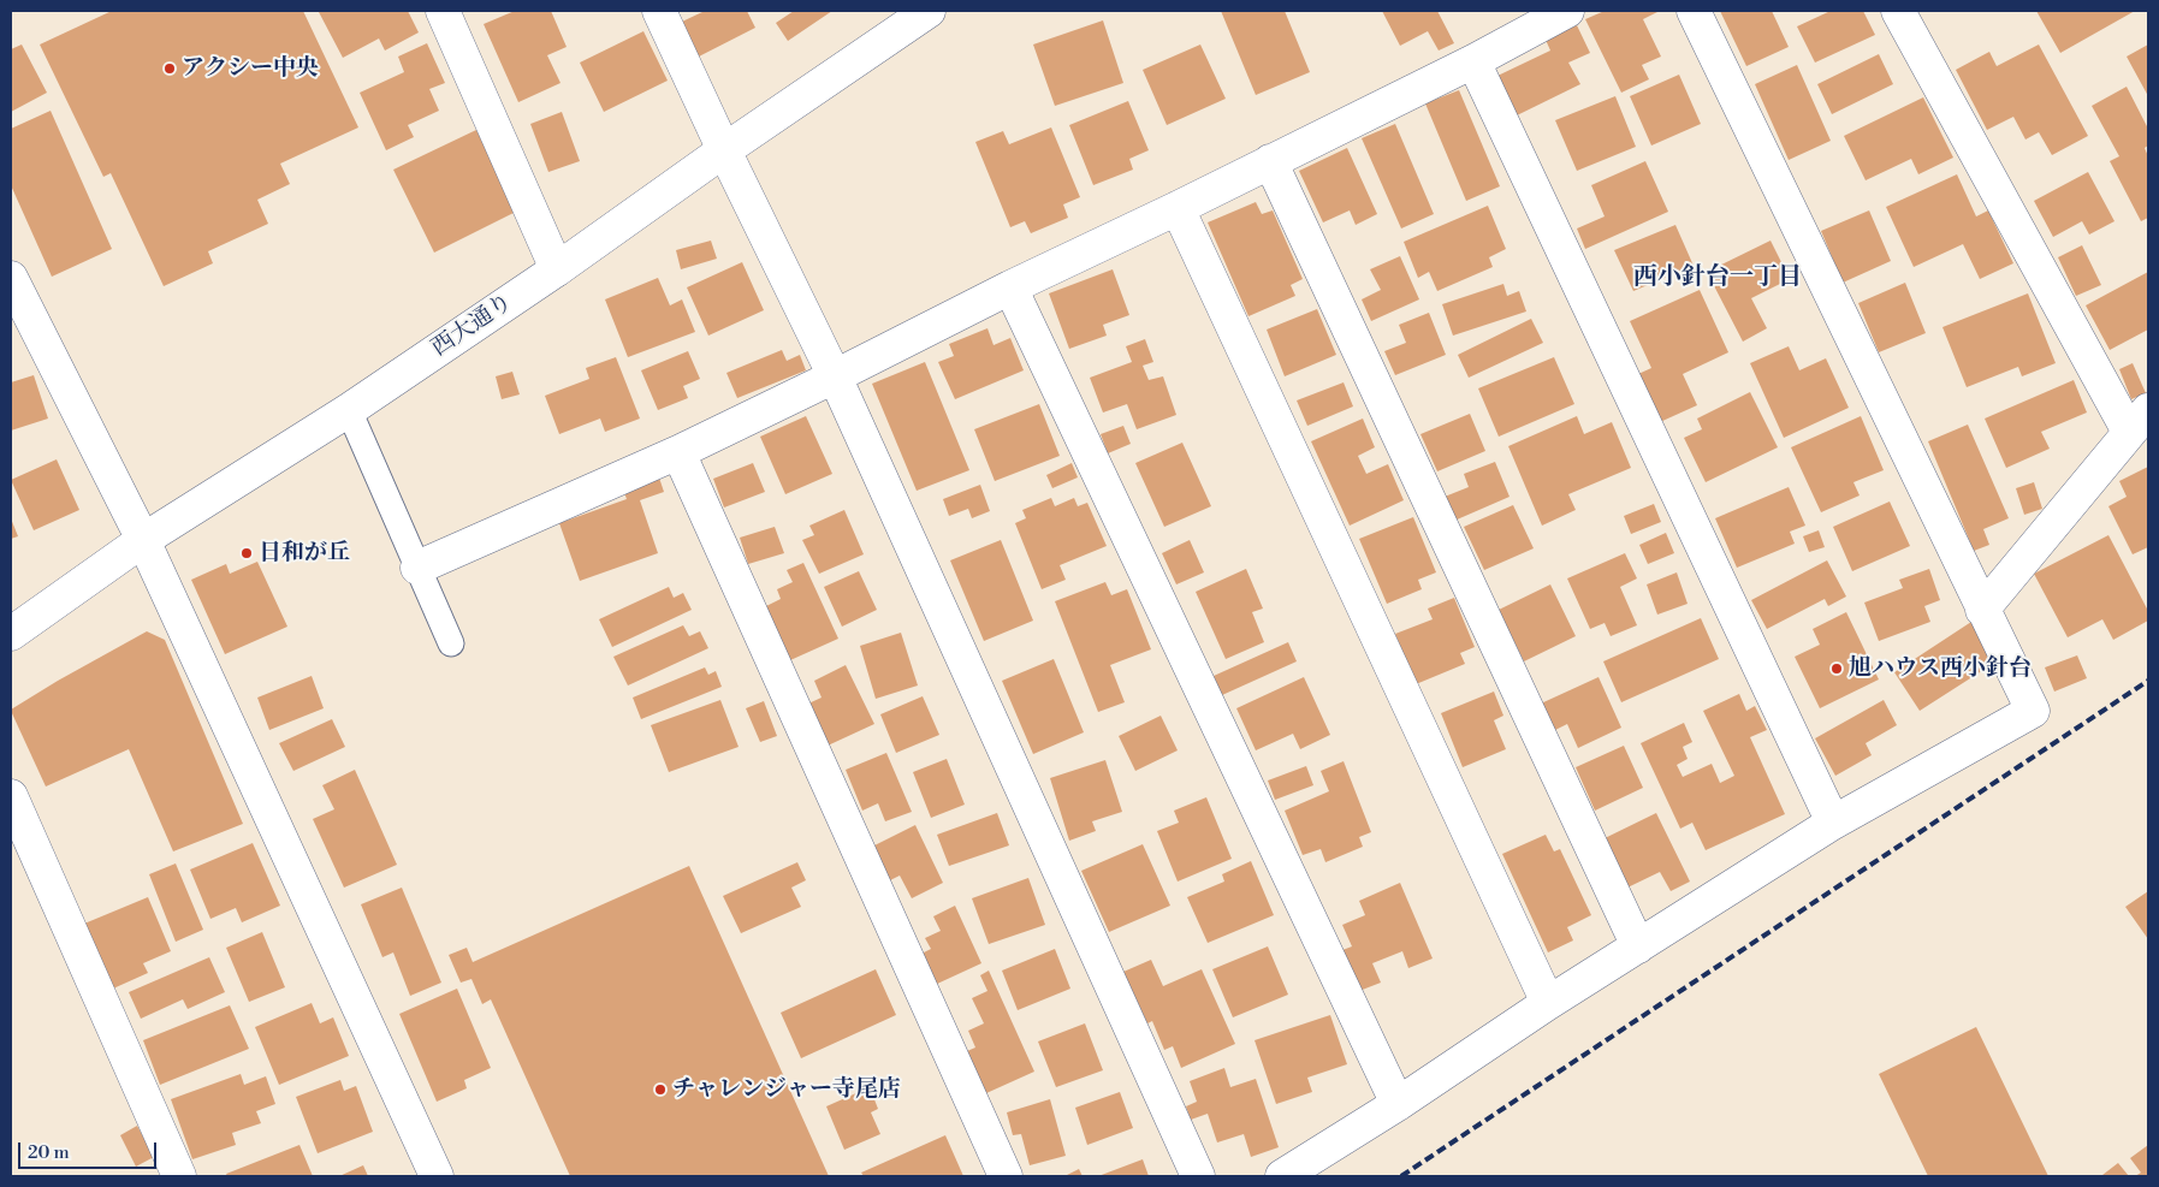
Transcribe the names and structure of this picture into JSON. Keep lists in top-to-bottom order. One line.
{"streets":{"street":["西大通り"]},"districts":["西小針台一丁目"],"places":["アクシー中央","日和が丘","旭ハウス西小針台","チャレンジャー寺尾店"],"scale_bar":"20 m"}
